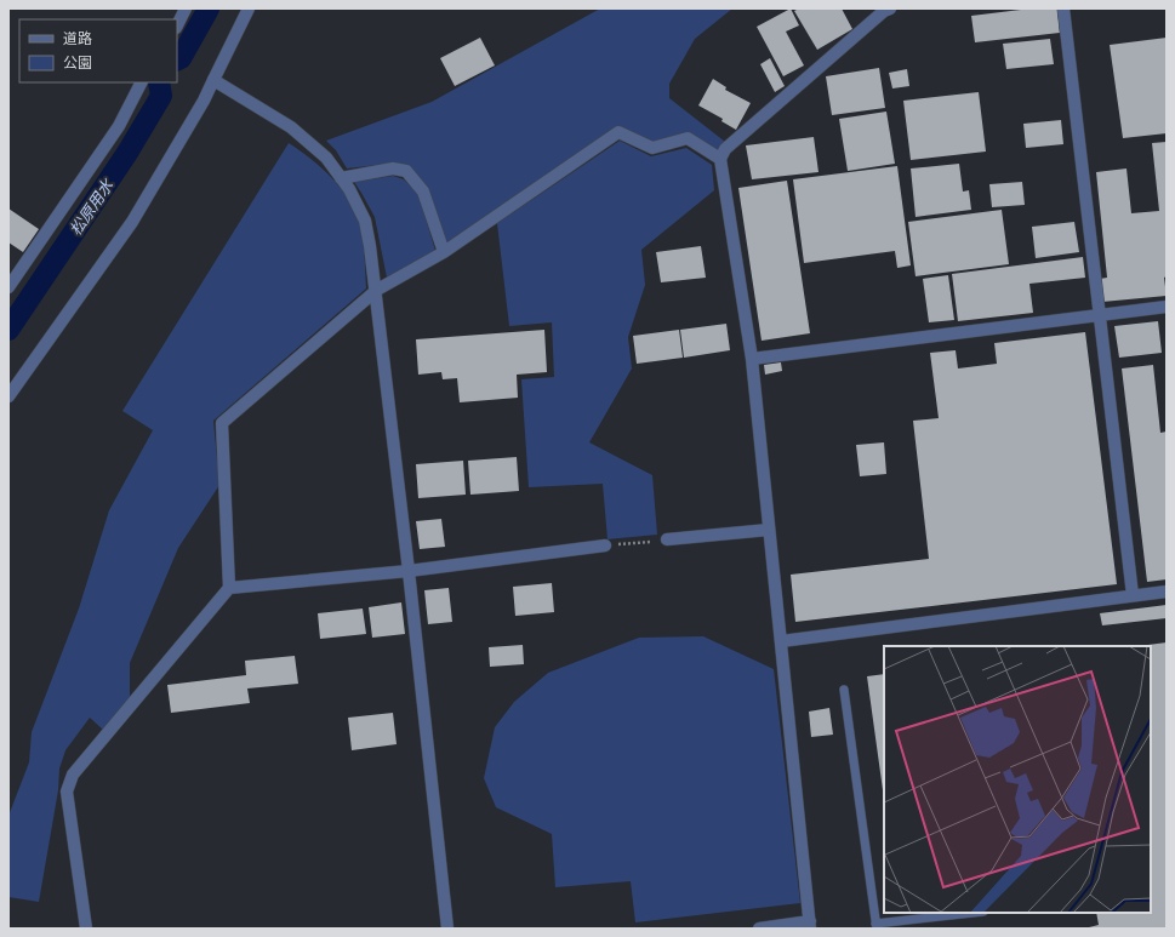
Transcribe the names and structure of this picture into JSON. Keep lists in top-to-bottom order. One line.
{"water":["松原用水"],"legend":["道路","公園"]}
